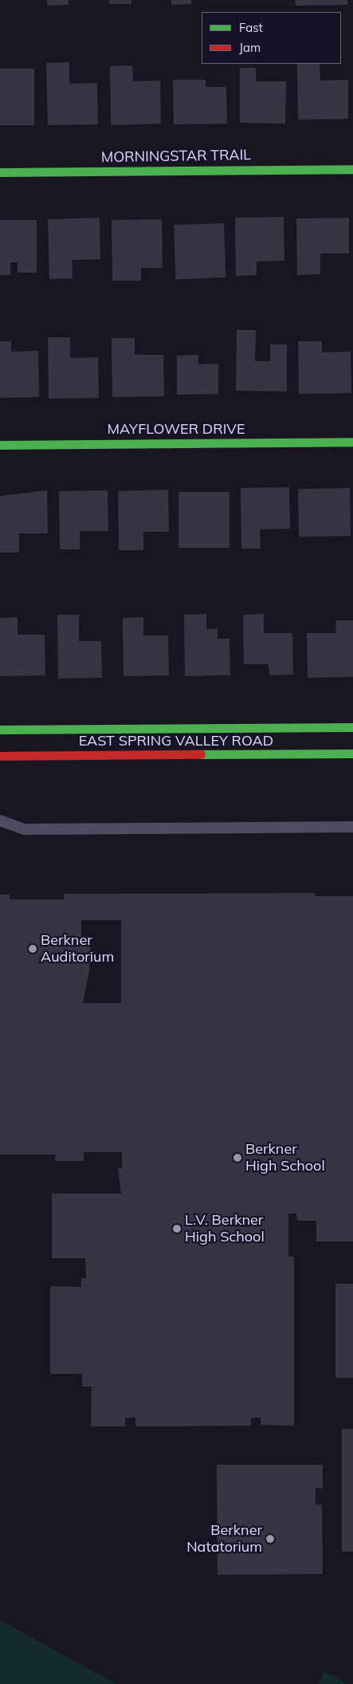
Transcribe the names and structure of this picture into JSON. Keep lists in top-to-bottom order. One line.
{"streets":{"street":["MORNINGSTAR TRAIL","MAYFLOWER DRIVE","EAST SPRING VALLEY ROAD"]},"places":["Berkner Auditorium","Berkner High School","L.V. Berkner High School","Berkner Natatorium"],"legend":["Fast","Jam"]}
